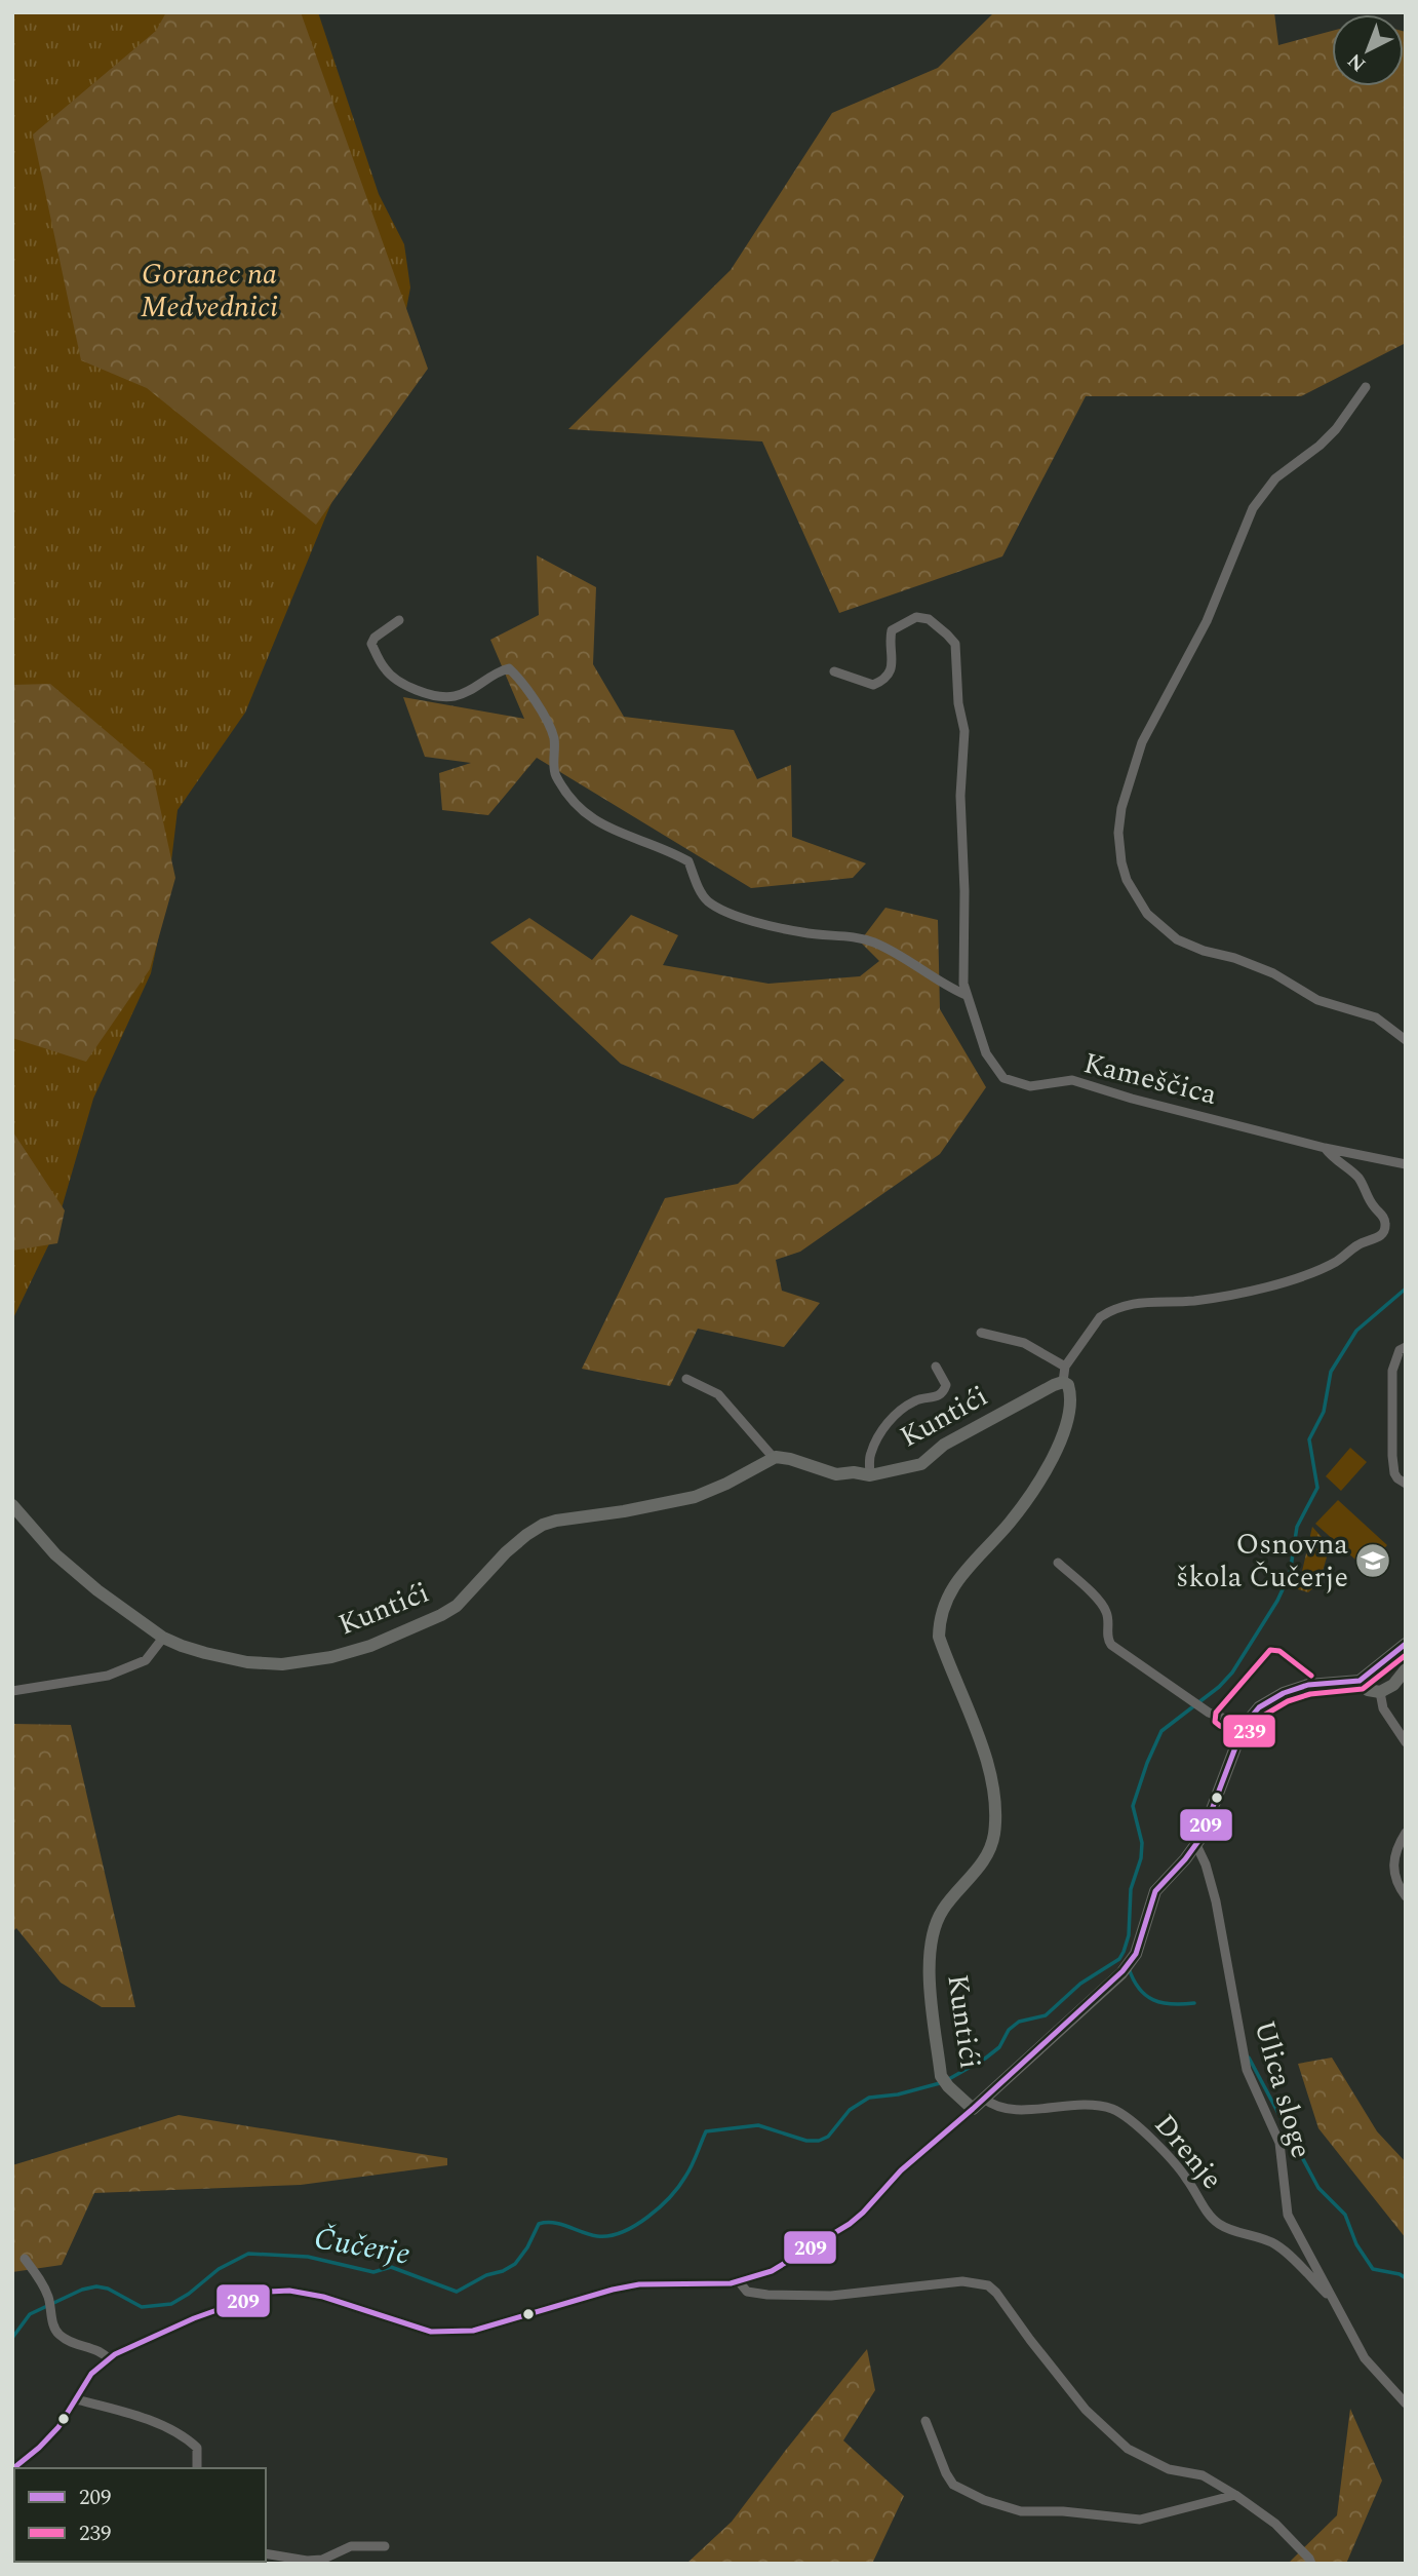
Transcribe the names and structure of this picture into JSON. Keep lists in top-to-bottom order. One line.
{"streets":{"street":["Kameščica","Kuntići","Ulica sloge","Drenje"]},"crossings":[["Kameščica","Kuntići"],["Ulica sloge","Drenje"]],"water":["Čučerje"],"parks":["Goranec na Medvednici"],"places":{"school or university":["Osnovna škola Čučerje"]},"lines":["transit line 209","transit line 239"],"legend":["209","239"],"north":"bottom left"}
